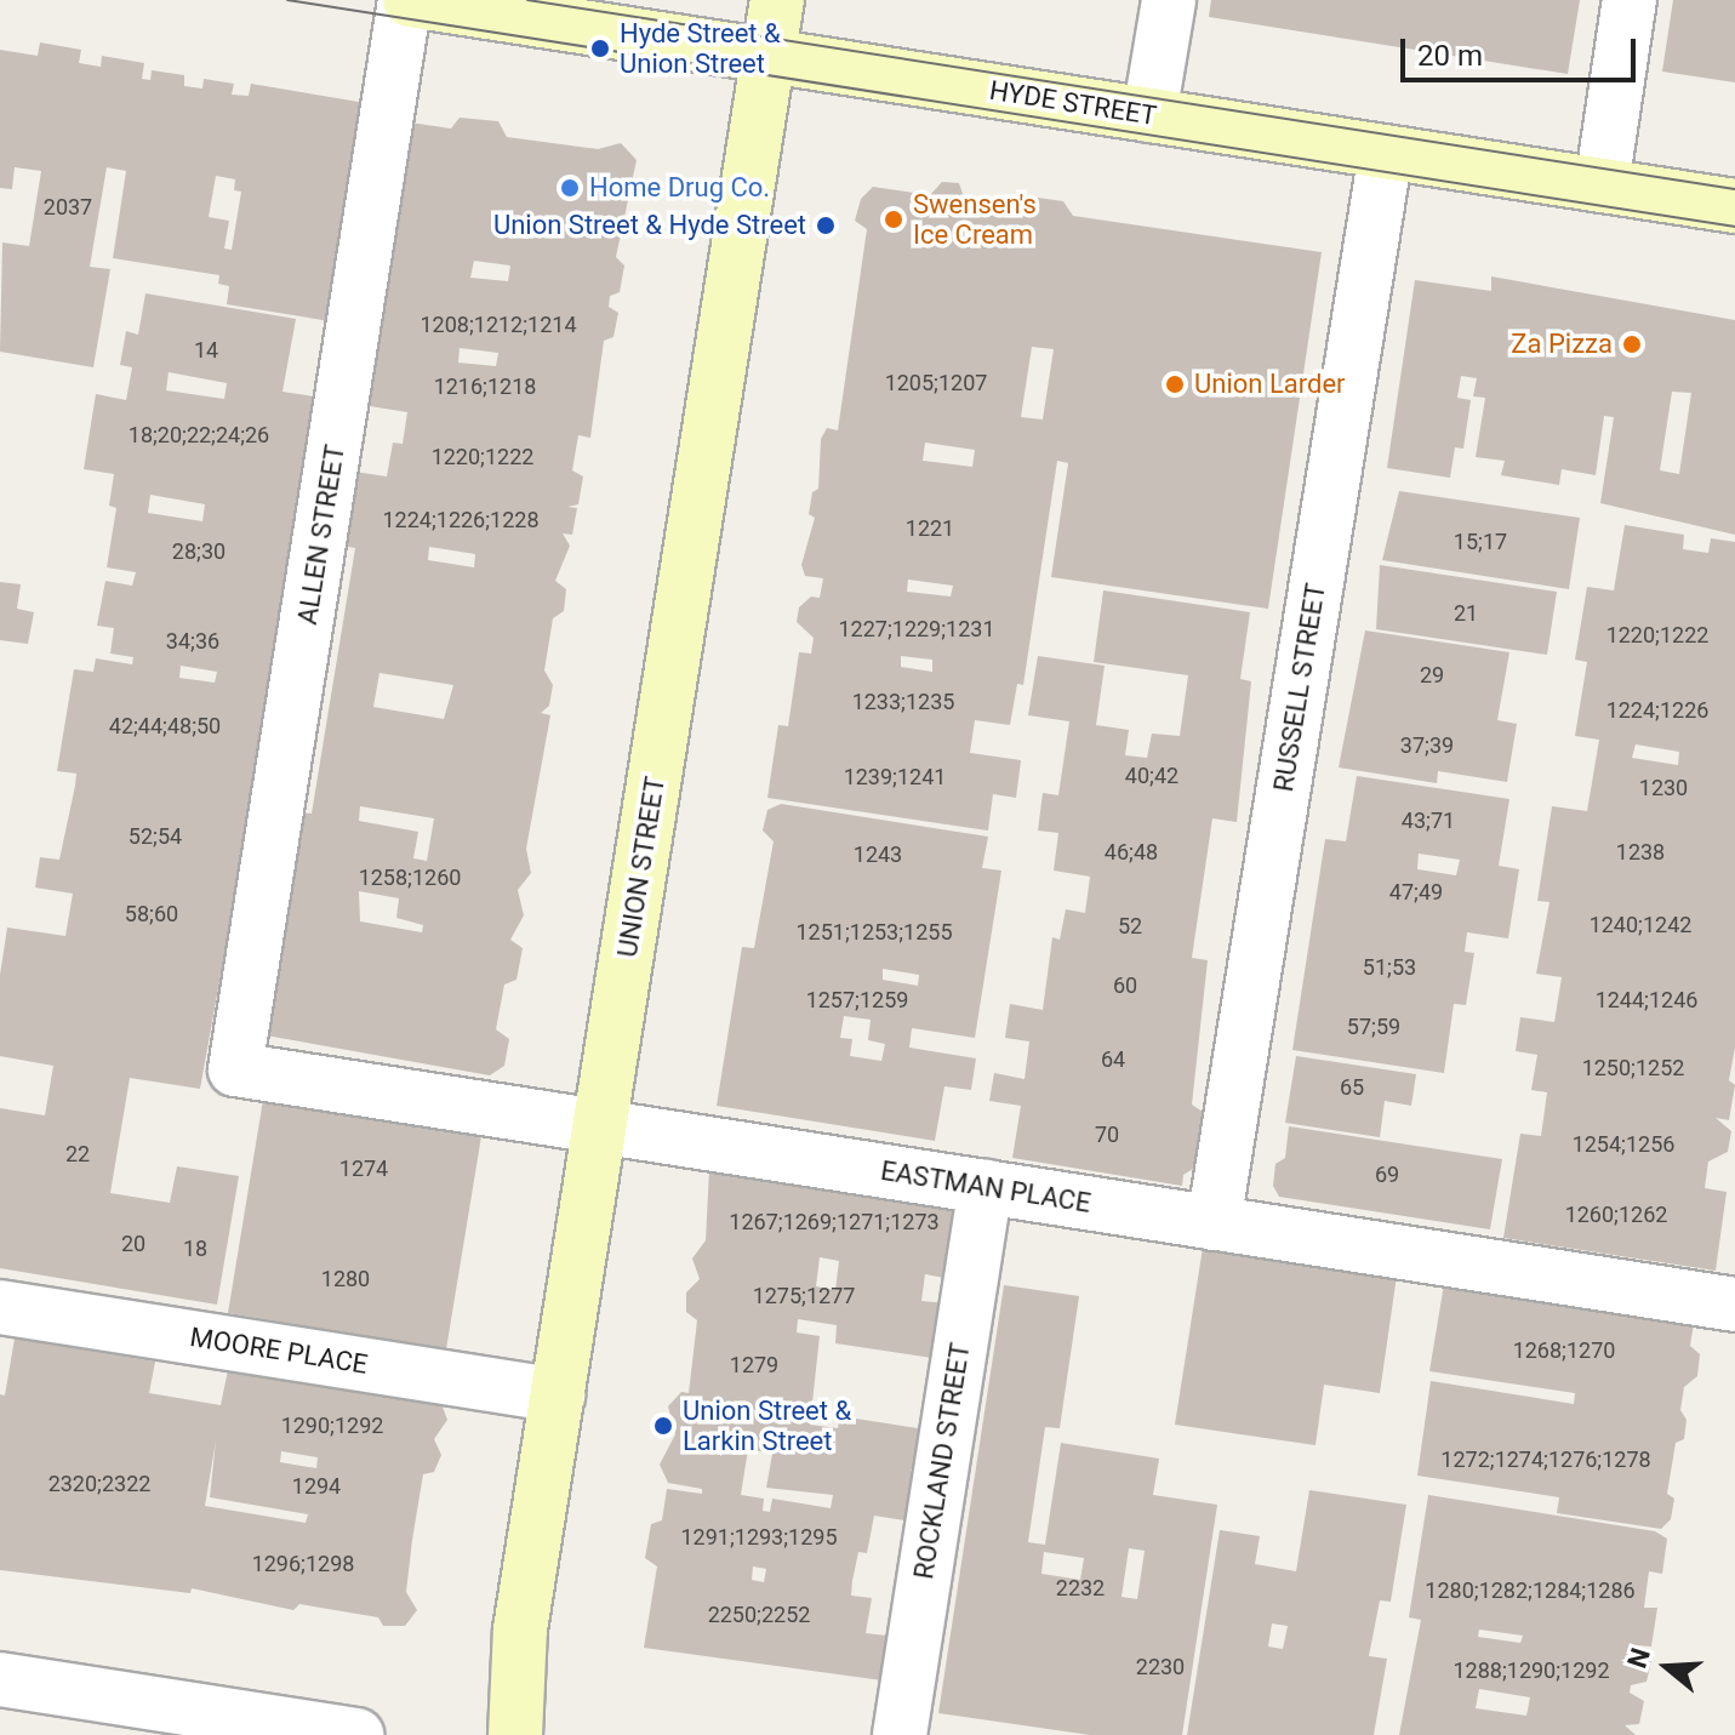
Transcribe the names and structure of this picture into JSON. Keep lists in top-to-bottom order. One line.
{"streets":{"street":["HYDE STREET","ALLEN STREET","RUSSELL STREET","UNION STREET","EASTMAN PLACE","MOORE PLACE","ROCKLAND STREET"]},"crossings":[["HYDE STREET","ALLEN STREET"],["HYDE STREET","RUSSELL STREET"],["HYDE STREET","UNION STREET"],["ALLEN STREET","EASTMAN PLACE"],["RUSSELL STREET","EASTMAN PLACE"],["UNION STREET","EASTMAN PLACE"],["UNION STREET","MOORE PLACE"],["EASTMAN PLACE","ROCKLAND STREET"]],"places":["Hyde Street & Union Street","Home Drug Co.","Swensen's Ice Cream","Union Street & Hyde Street","Za Pizza","Union Larder","Union Street & Larkin Street"],"house_numbers":["2037","1208;1212;1214","14","1205;1207","1216;1218","18;20;22;24;26","1220;1222","1224;1226;1228","1221","15;17","28;30","21","1227;1229;1231","1220;1222","34;36","29","1233;1235","1224;1226","42;44;48;50","37;39","40;42","1239;1241","1230","43;71","52;54","46;48","1238","1243","1258;1260","47;49","58;60","1240;1242","52","1251;1253;1255","51;53","60","1257;1259","1244;1246","57;59","64","1250;1252","65","70","1254;1256","22","1274","69","1260;1262","1267;1269;1271;1273","20","18","1280","1275;1277","1268;1270","1279","1290;1292","1272;1274;1276;1278","2320;2322","1294","1291;1293;1295","1296;1298","2232","1280;1282;1284;1286","2250;2252","2230","1288;1290;1292"],"scale_bar":"20 m","north":"left"}
